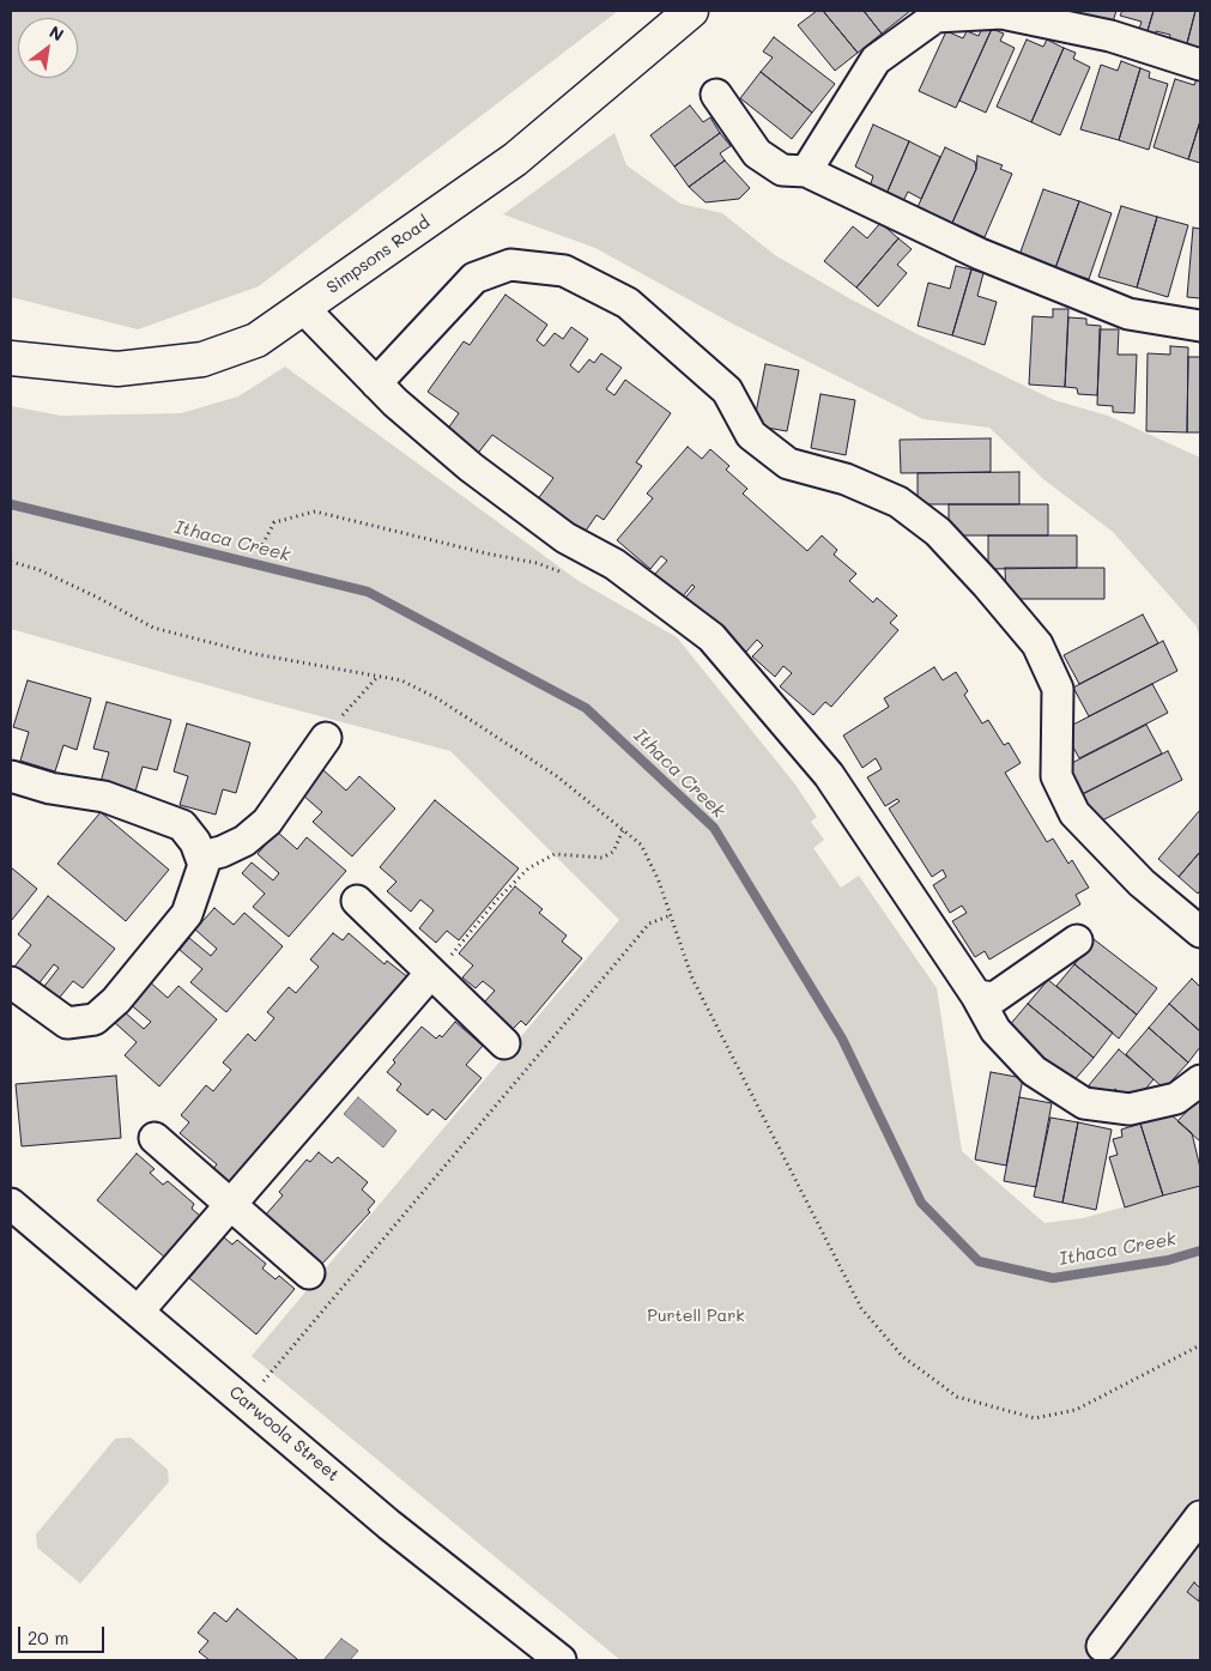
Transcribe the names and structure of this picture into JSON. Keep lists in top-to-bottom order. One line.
{"streets":{"main road":["Simpsons Road"],"street":["Carwoola Street"]},"water":["Ithaca Creek"],"parks":["Purtell Park"],"scale_bar":"20 m","north":"top right"}
